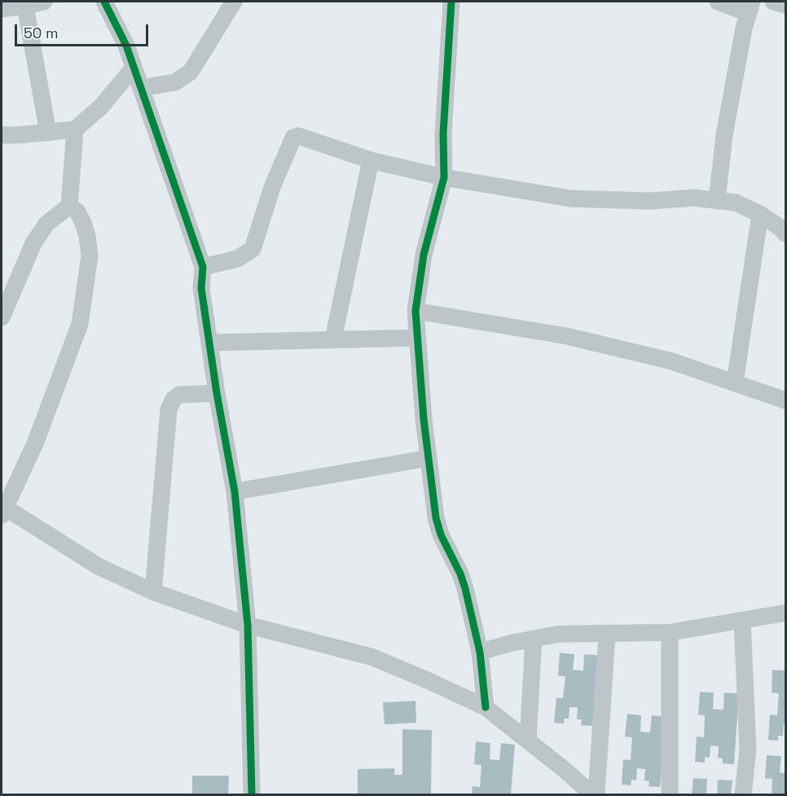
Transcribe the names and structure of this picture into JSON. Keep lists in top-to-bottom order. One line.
{"scale_bar":"50 m"}
